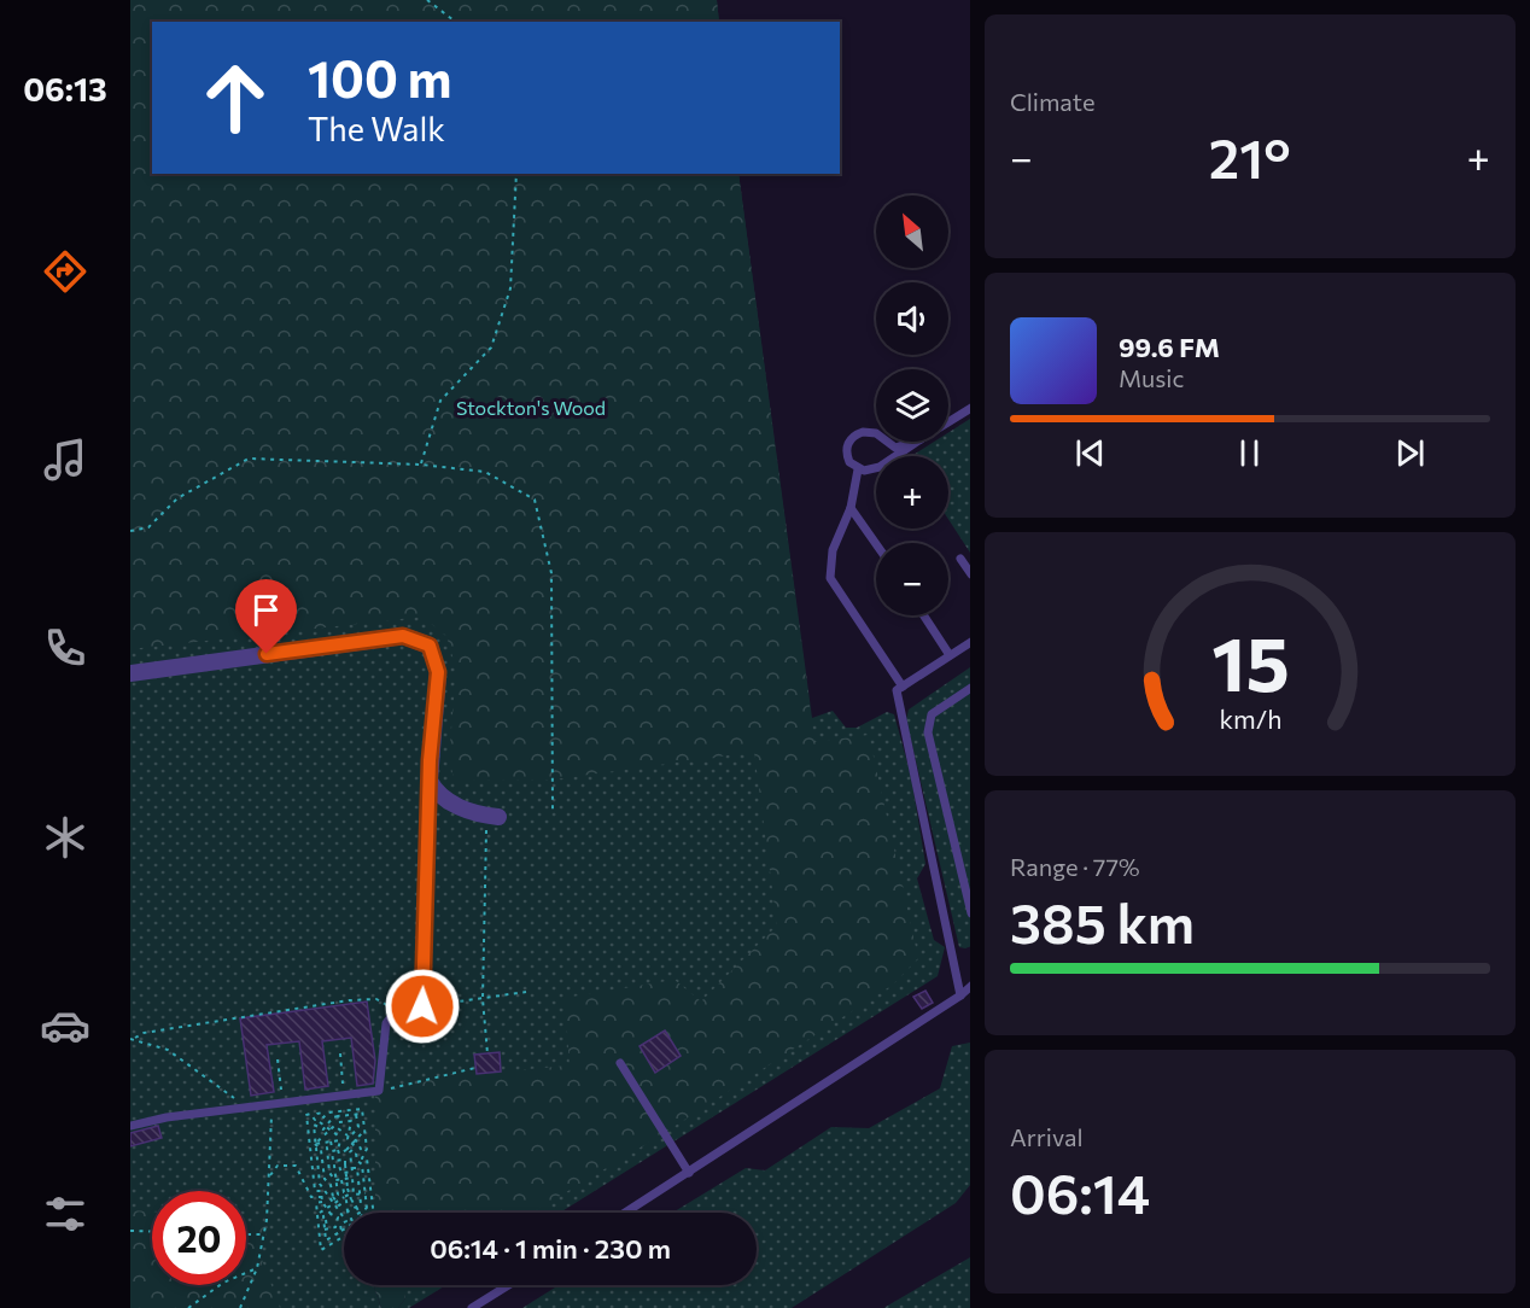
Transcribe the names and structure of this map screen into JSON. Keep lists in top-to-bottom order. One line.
{"parks":["Stockton's Wood"],"north":"top left","page":{"tabs":"06:13","tile":["Climate",["Range · 77%","385 km"],["Arrival","06:14"]],"turn":["100 m","The Walk"],"heat":["−","21°","+"],"map_buttons":["+","−"],"song":["99.6 FM","Music"],"limit":"20","trip":"06:14 · 1 min · 230 m","gauge":["15","km/h"]}}
